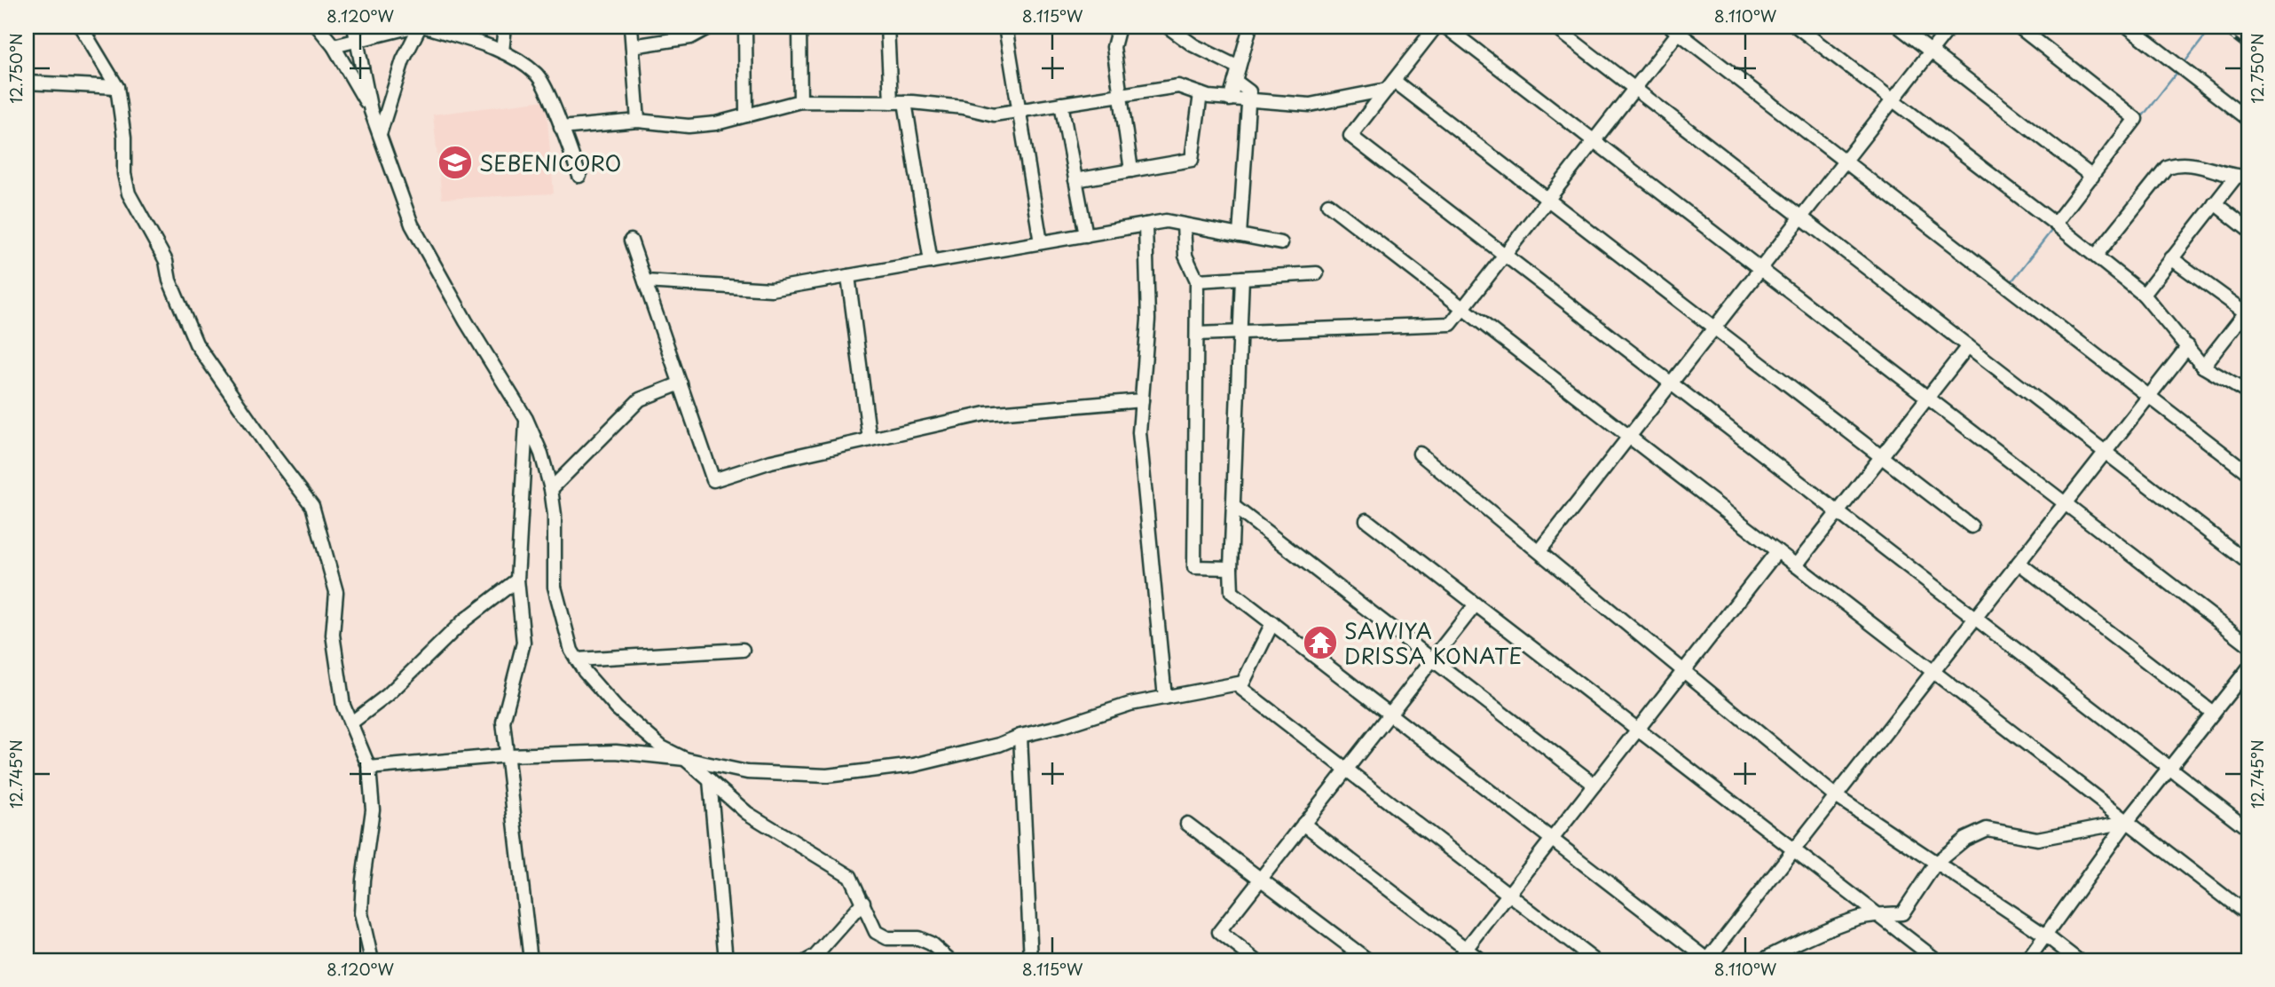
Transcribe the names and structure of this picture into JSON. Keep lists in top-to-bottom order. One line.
{"places":{"school or university":["SEBENICORO"],"temple":["SAWIYA DRISSA KONATE"]},"coordinates":["8.120°W","8.115°W","8.110°W","12.750°N","12.745°N"]}
